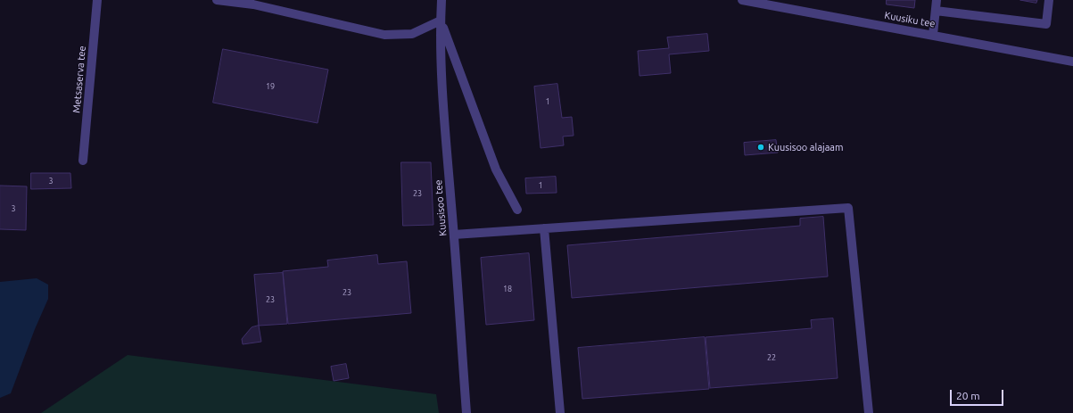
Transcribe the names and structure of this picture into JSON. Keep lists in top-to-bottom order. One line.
{"streets":{"street":["Kuusiku tee","Metsaserva tee","Kuusisoo tee"]},"places":["Kuusisoo alajaam"],"house_numbers":["19","1","3","1","23","3","18","23","23","22"],"scale_bar":"20 m"}
